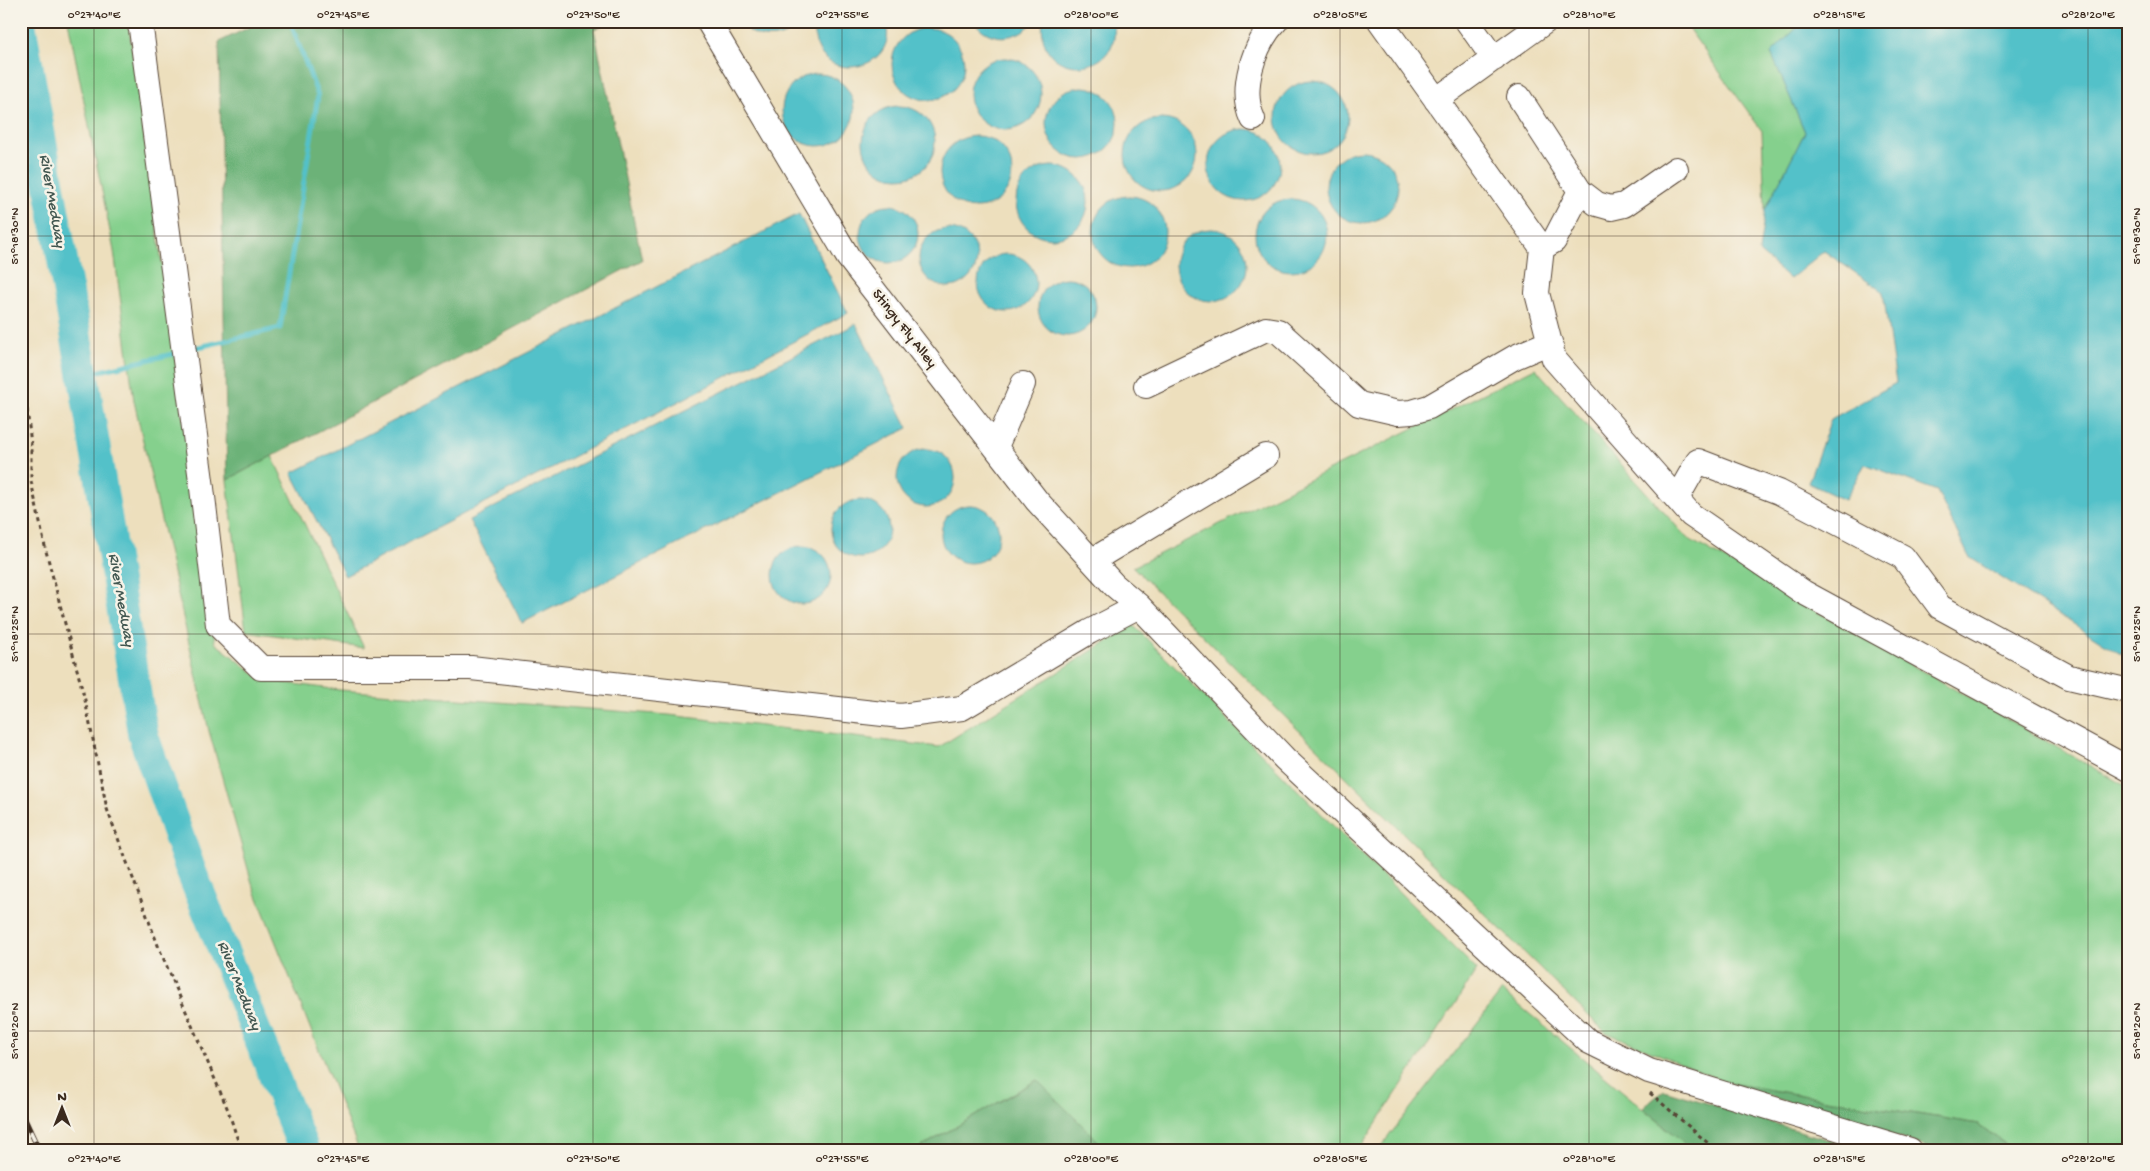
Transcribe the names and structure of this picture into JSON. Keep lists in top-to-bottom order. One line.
{"streets":{"lane":["Stingy Fly Alley"]},"water":["River Medway"],"north":"top","coordinates":["0°27'40\"E","0°27'45\"E","0°27'50\"E","0°27'55\"E","0°28'00\"E","0°28'05\"E","0°28'10\"E","0°28'15\"E","0°28'20\"E","51°18'30\"N","51°18'25\"N","51°18'20\"N"]}
